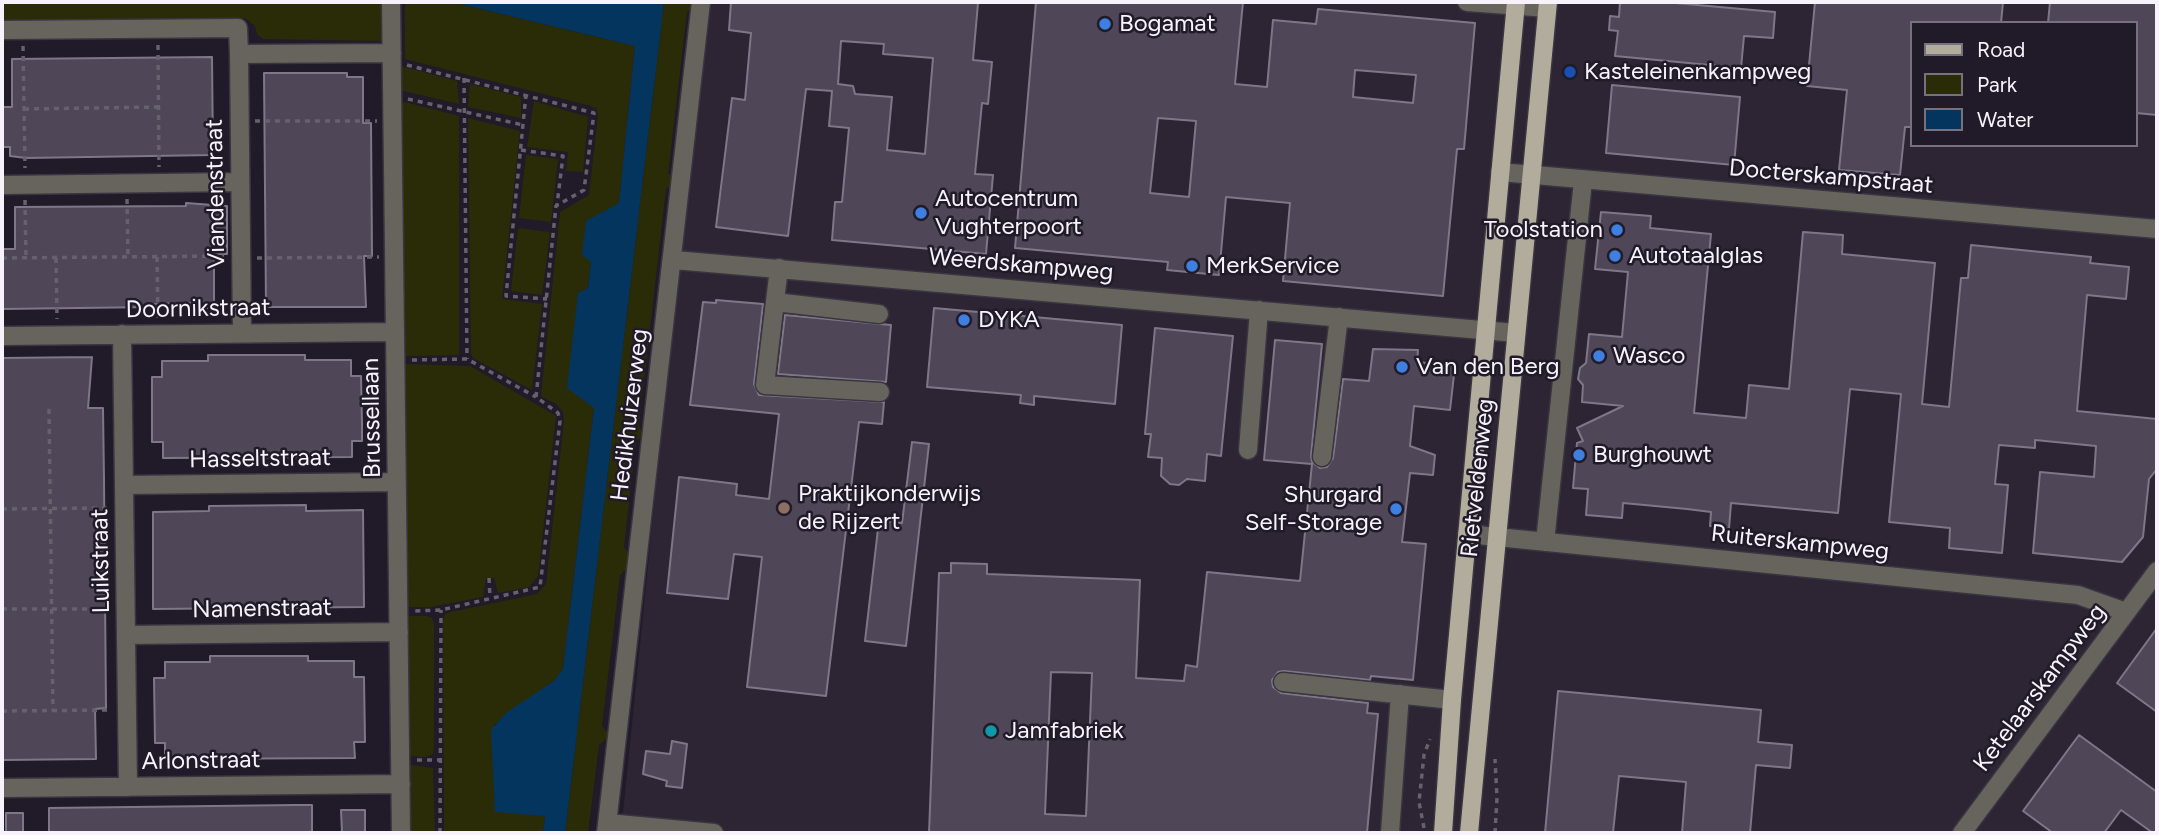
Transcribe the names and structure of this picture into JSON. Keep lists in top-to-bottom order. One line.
{"streets":{"main road":["Rietveldenweg"],"street":["Docterskampstraat","Viandenstraat","Weerdskampweg","Doornikstraat","Hedikhuizerweg","Brussellaan","Hasseltstraat","Ruiterskampweg","Luikstraat","Namenstraat","Ketelaarskampweg","Arlonstraat"]},"crossings":[["Docterskampstraat","Rietveldenweg"],["Viandenstraat","Doornikstraat"],["Weerdskampweg","Hedikhuizerweg"],["Weerdskampweg","Rietveldenweg"],["Doornikstraat","Brussellaan"],["Doornikstraat","Luikstraat"],["Brussellaan","Hasseltstraat"],["Brussellaan","Namenstraat"],["Brussellaan","Arlonstraat"],["Hasseltstraat","Luikstraat"],["Rietveldenweg","Ruiterskampweg"],["Ruiterskampweg","Ketelaarskampweg"],["Luikstraat","Namenstraat"],["Luikstraat","Arlonstraat"]],"places":["Bogamat","Kasteleinenkampweg","Autocentrum Vughterpoort","Toolstation","Autotaalglas","MerkService","DYKA","Wasco","Van den Berg","Burghouwt","Praktijkonderwijs de Rijzert","Shurgard Self-Storage","Jamfabriek"],"legend":["Road","Park","Water"]}
